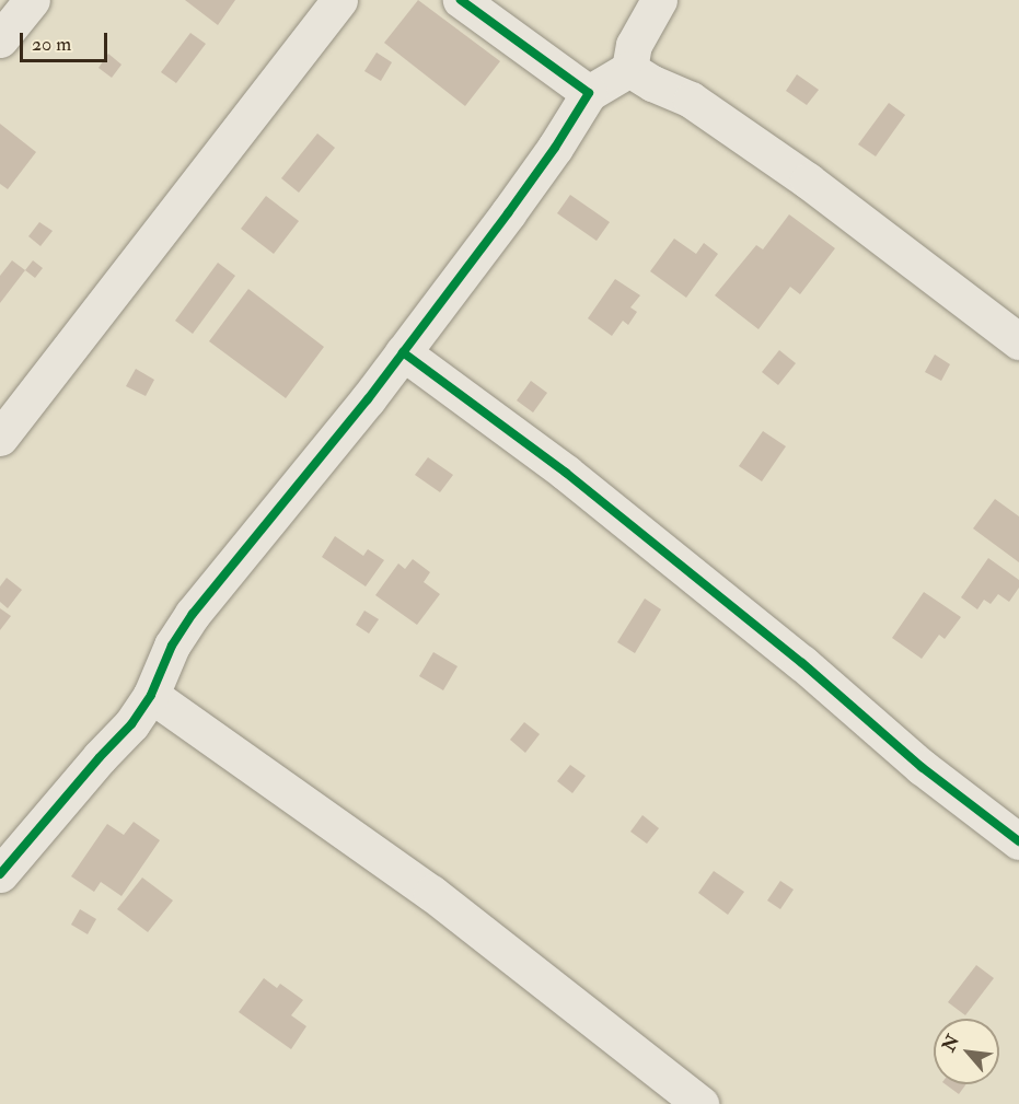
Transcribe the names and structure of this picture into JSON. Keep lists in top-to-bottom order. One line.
{"scale_bar":"20 m","north":"top left"}
